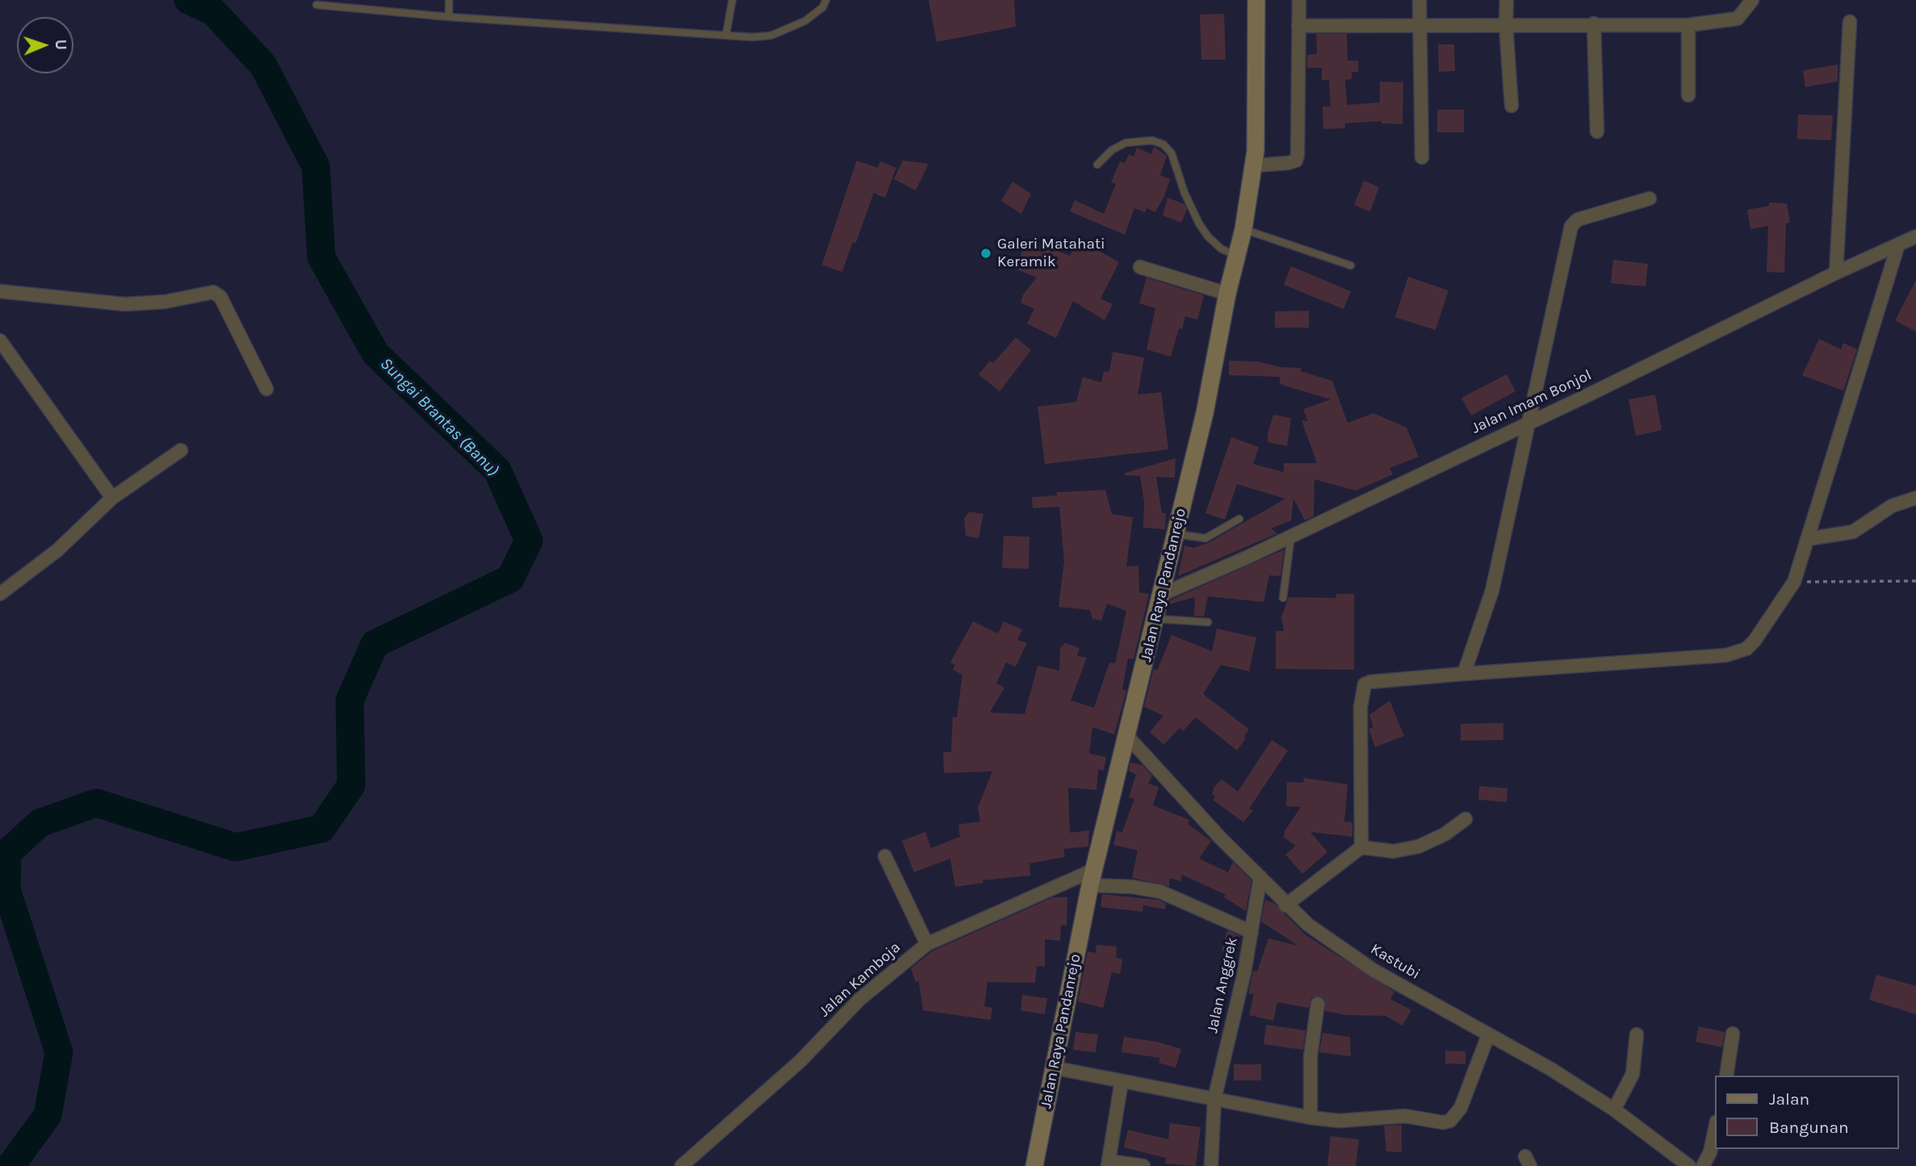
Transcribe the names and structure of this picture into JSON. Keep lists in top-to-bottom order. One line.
{"streets":{"main road":["Jalan Raya Pandanrejo"],"street":["Jalan Imam Bonjol","Kastubi","Jalan Kamboja","Jalan Anggrek"]},"crossings":[["Jalan Imam Bonjol","Jalan Raya Pandanrejo"],["Jalan Raya Pandanrejo","Kastubi"],["Jalan Raya Pandanrejo","Jalan Kamboja"],["Kastubi","Jalan Anggrek"]],"water":["Sungai Brantas (Banu)"],"places":["Galeri Matahati Keramik"],"legend":["Jalan","Bangunan"],"north":"right"}
